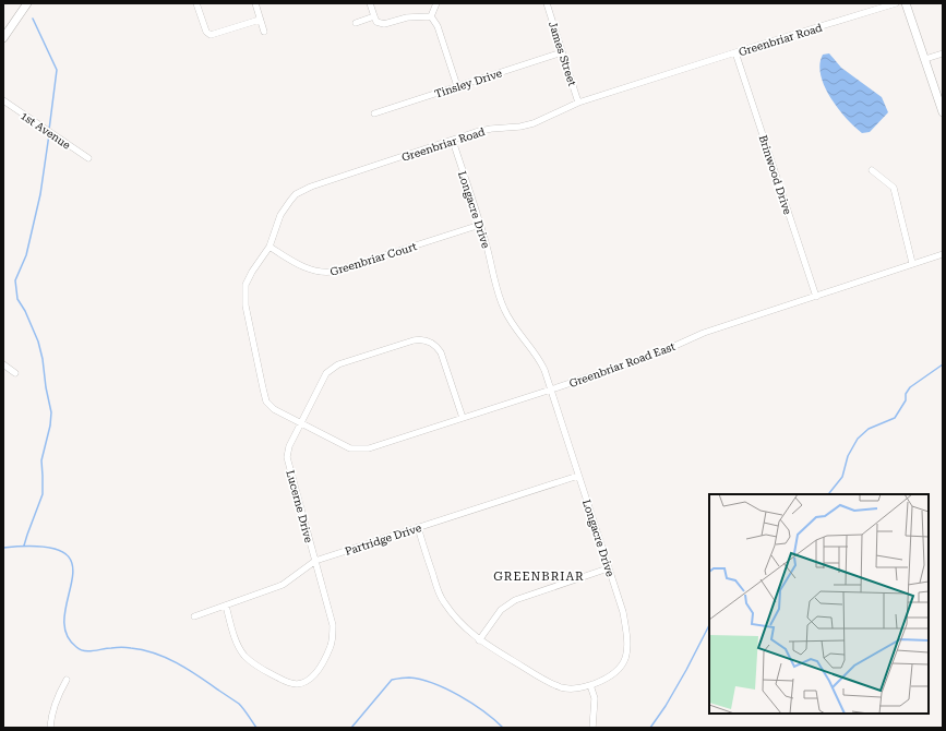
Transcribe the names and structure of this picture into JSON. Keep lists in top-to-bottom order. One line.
{"streets":{"street":["Greenbriar Road","James Street","Tinsley Drive","1st Avenue","Brinwood Drive","Longacre Drive","Greenbriar Court","Greenbriar Road East","Lucerne Drive","Partridge Drive"]},"crossings":[["Greenbriar Road","James Street"],["Greenbriar Road","Brinwood Drive"],["Greenbriar Road","Longacre Drive"],["Greenbriar Road","Greenbriar Court"],["Greenbriar Road","Greenbriar Road East"],["Greenbriar Road","Lucerne Drive"],["James Street","Tinsley Drive"],["Brinwood Drive","Greenbriar Road East"],["Longacre Drive","Greenbriar Court"],["Longacre Drive","Greenbriar Road East"],["Longacre Drive","Partridge Drive"],["Greenbriar Road East","Lucerne Drive"],["Lucerne Drive","Partridge Drive"]],"districts":["GREENBRIAR"]}
